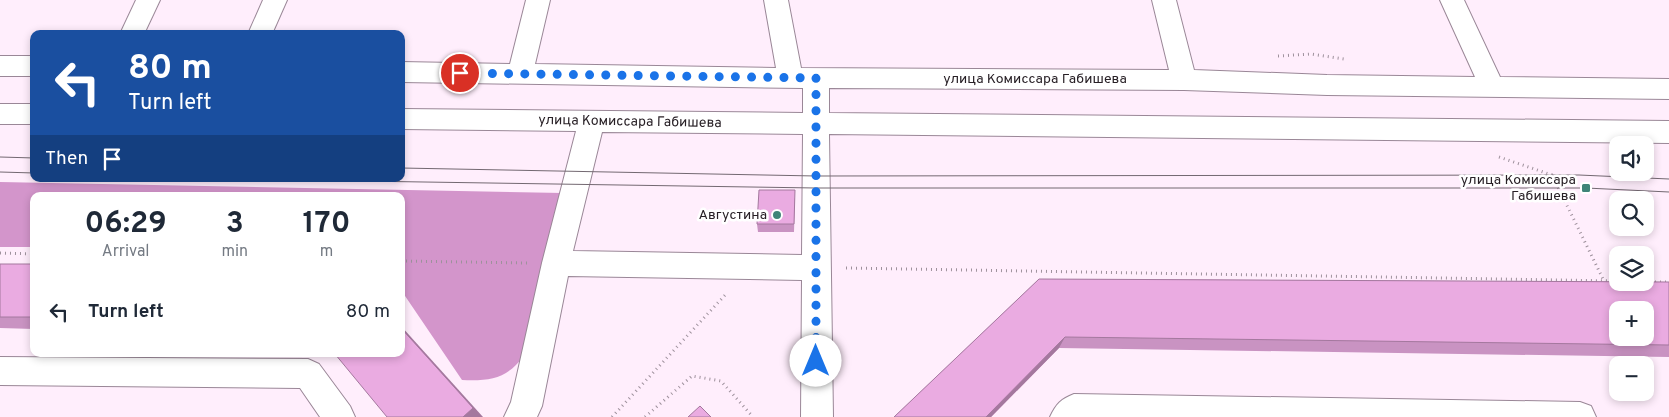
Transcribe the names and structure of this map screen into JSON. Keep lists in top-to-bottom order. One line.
{"streets":{"street":["улица Комиссара Габишева"]},"places":{"transit":["улица Комиссара Габишева"],"other":["Августина"]},"page":{"turn":["80 m","Turn left"],"then":"Then","map_buttons":["+","−"],"eta":["06:29","Arrival","3","min","170","m"],"list":[{"name":"Turn left","value":"80 m"}]}}
